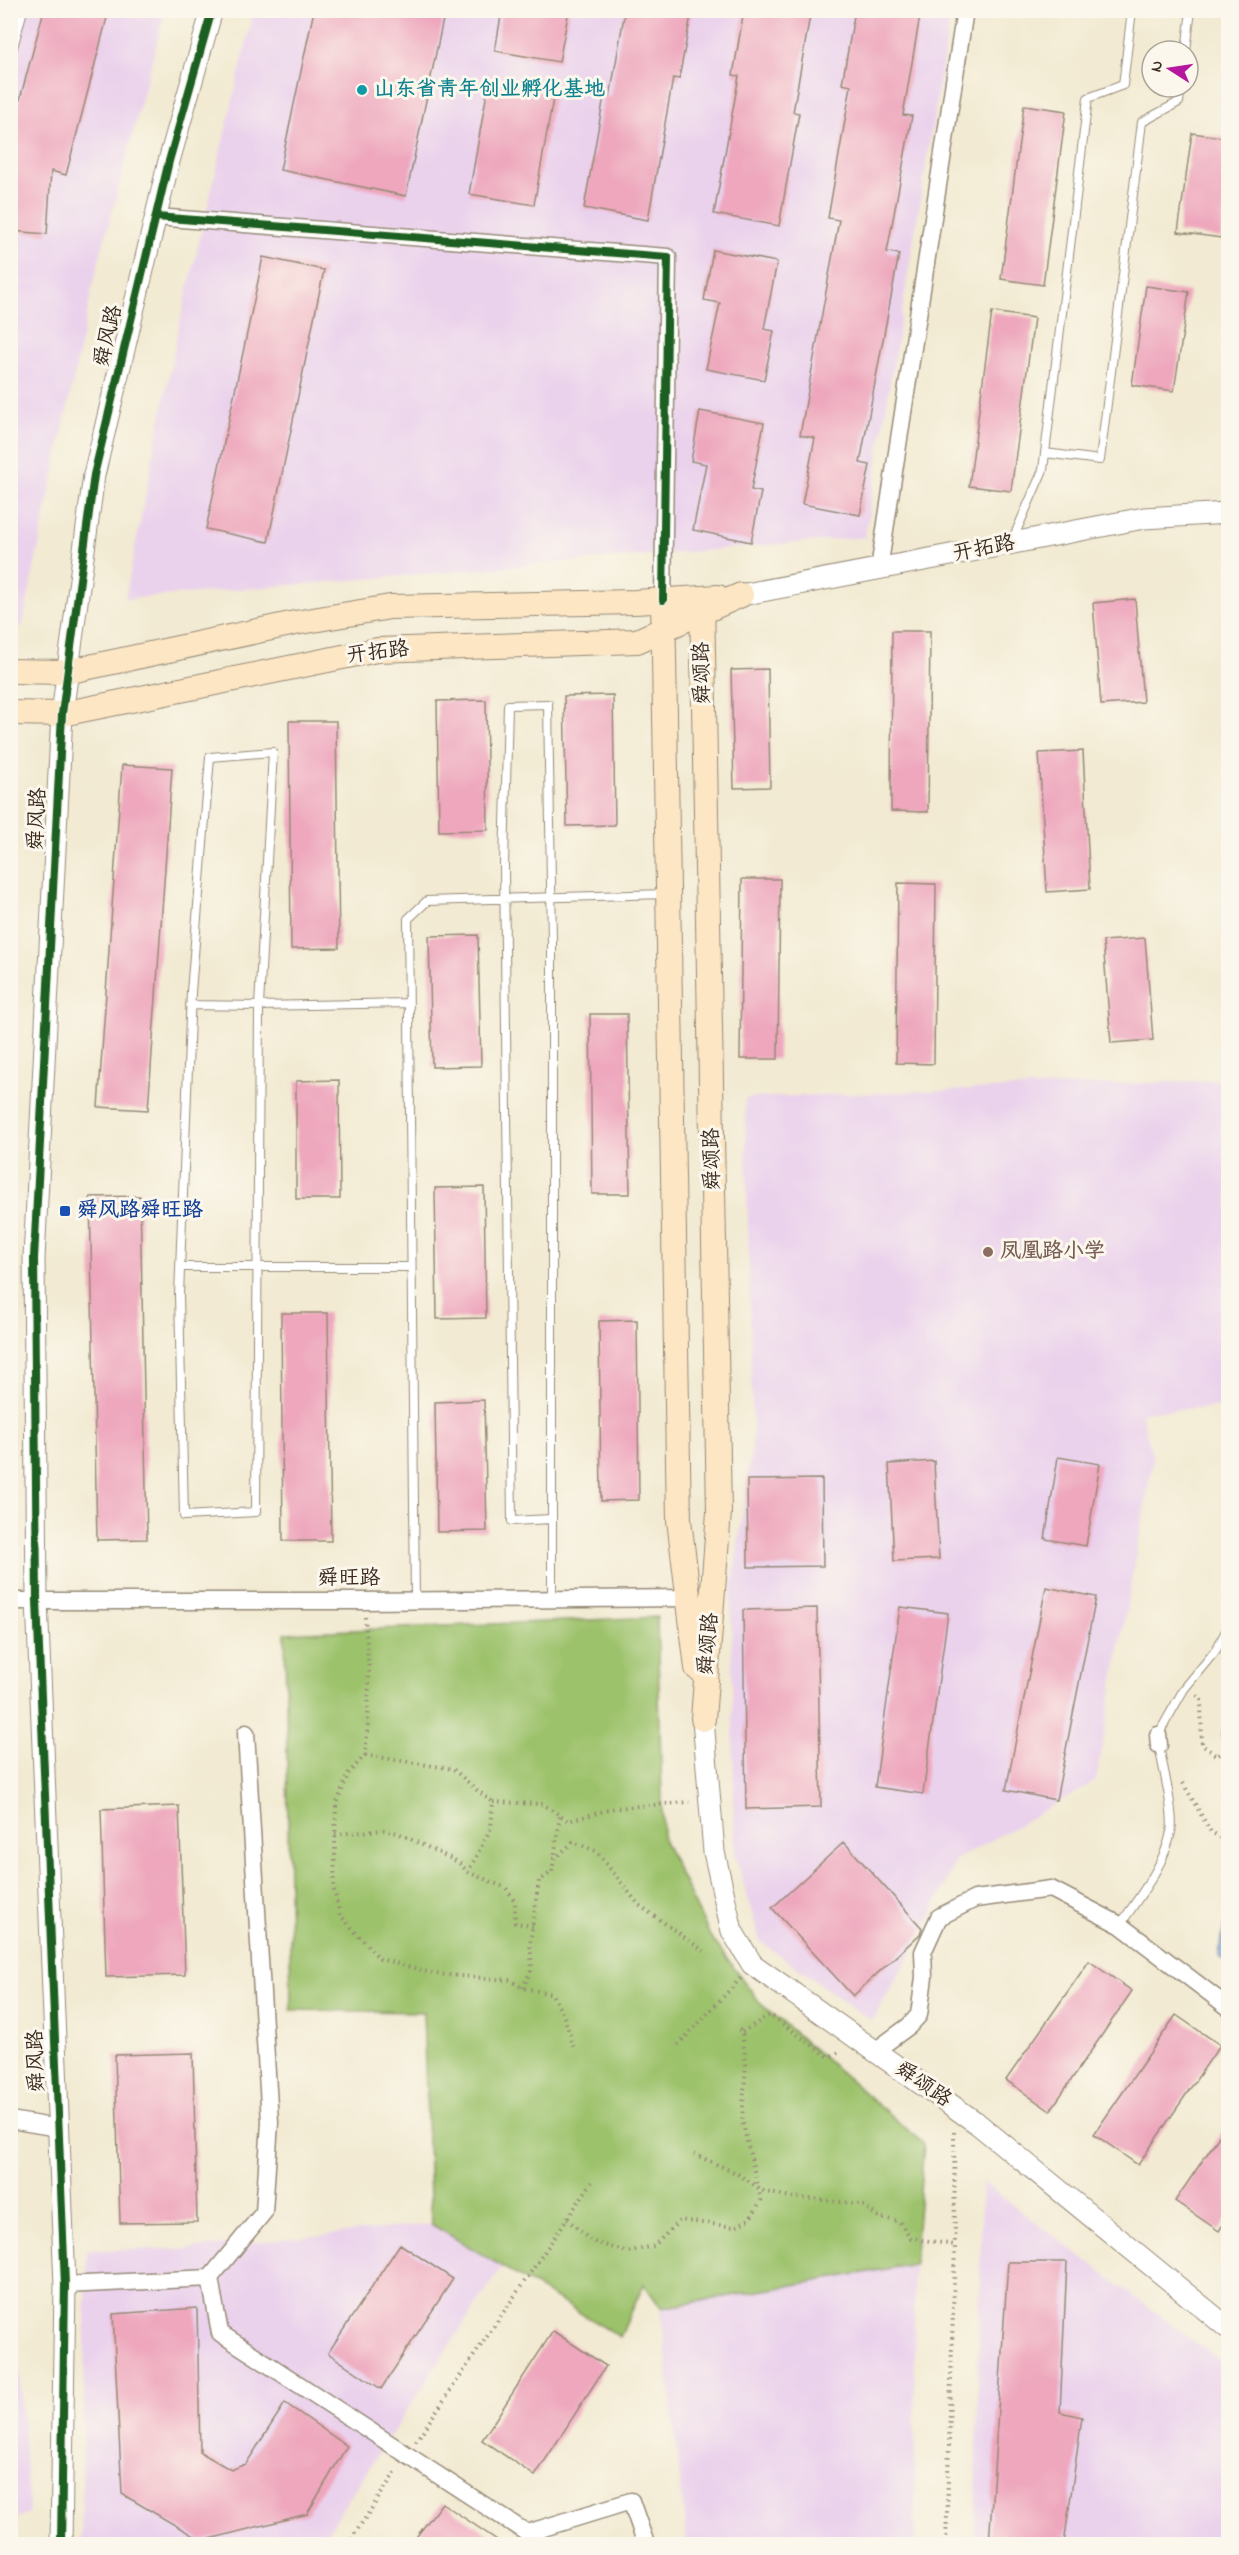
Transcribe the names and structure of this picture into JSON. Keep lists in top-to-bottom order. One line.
{"streets":{"main road":["开拓路","舜颂路"],"street":["舜风路","舜旺路"]},"crossings":[["舜风路","开拓路"],["舜风路","舜旺路"],["开拓路","舜颂路"],["舜颂路","舜旺路"]],"places":{"other":["山东省青年创业孵化基地","凤凰路小学"],"transit":["舜风路舜旺路"]},"north":"left"}
